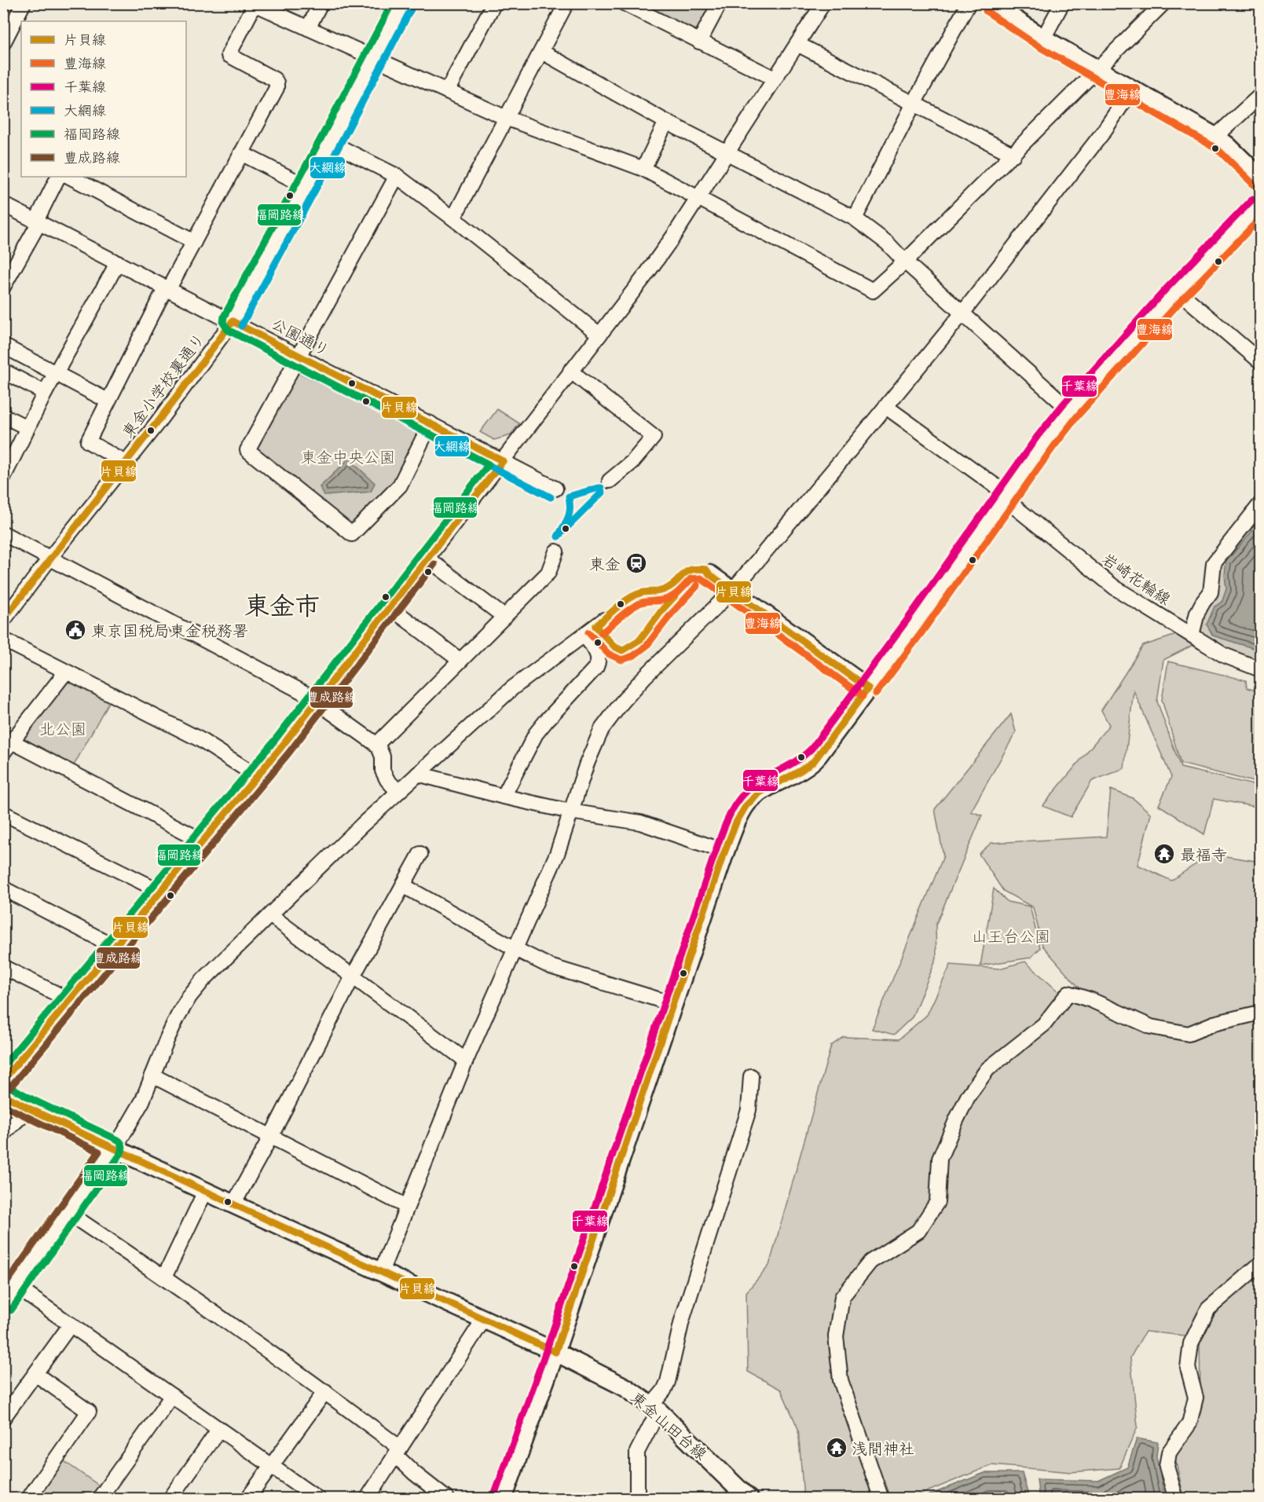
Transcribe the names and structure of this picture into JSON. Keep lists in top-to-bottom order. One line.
{"streets":{"main road":["東金山田台線"],"street":["公園通り","東金小学校裏通り","岩崎花輪線"]},"crossings":[["公園通り","東金小学校裏通り"]],"districts":["東金市"],"parks":["東金中央公園","北公園","山王台公園"],"places":{"station":["東金"],"public building":["東京国税局東金税務署"],"temple":["最福寺","浅間神社"]},"lines":["transit line 福岡路線","transit line 大網線","transit line 豊海線","transit line 千葉線","transit line 片貝線","transit line 豊成路線"],"legend":["片貝線","豊海線","千葉線","大網線","福岡路線","豊成路線"]}
